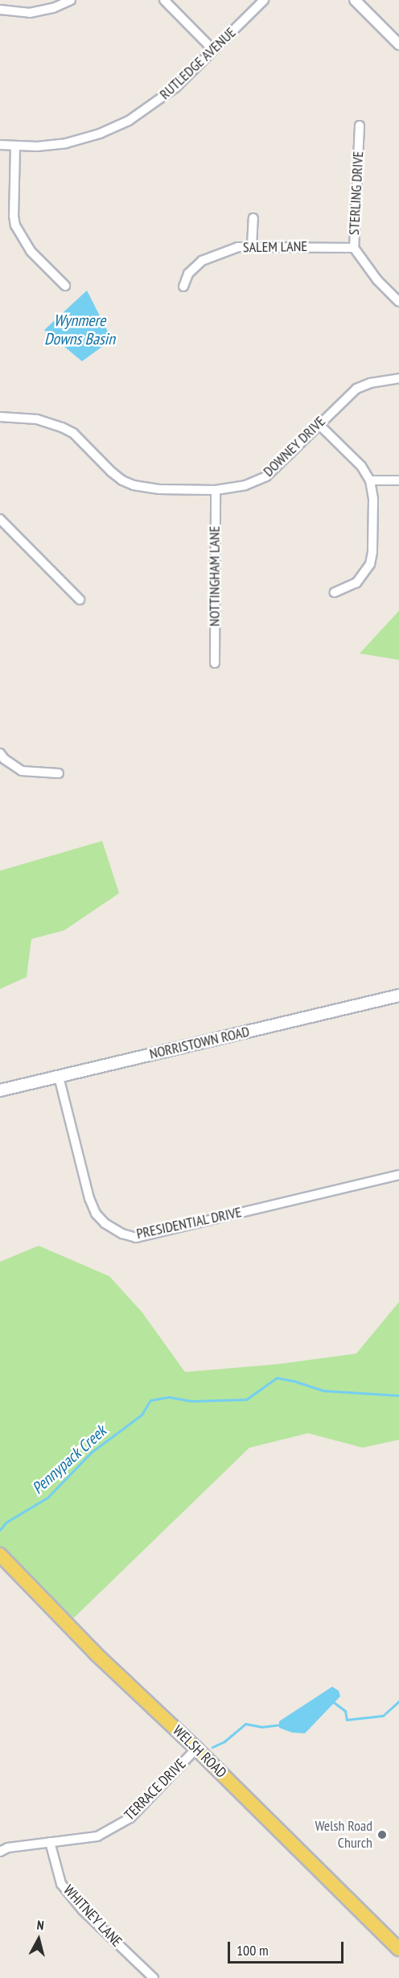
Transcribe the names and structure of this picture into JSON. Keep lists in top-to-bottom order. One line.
{"streets":{"main road":["NORRISTOWN ROAD","WELSH ROAD"],"street":["RUTLEDGE AVENUE","STERLING DRIVE","SALEM LANE","DOWNEY DRIVE","NOTTINGHAM LANE","PRESIDENTIAL DRIVE","TERRACE DRIVE","WHITNEY LANE"]},"crossings":[["STERLING DRIVE","SALEM LANE"],["DOWNEY DRIVE","NOTTINGHAM LANE"],["NORRISTOWN ROAD","PRESIDENTIAL DRIVE"],["WELSH ROAD","TERRACE DRIVE"],["TERRACE DRIVE","WHITNEY LANE"]],"water":["Wynmere Downs Basin","Pennypack Creek"],"places":["Welsh Road Church"],"scale_bar":"100 m","north":"top"}
